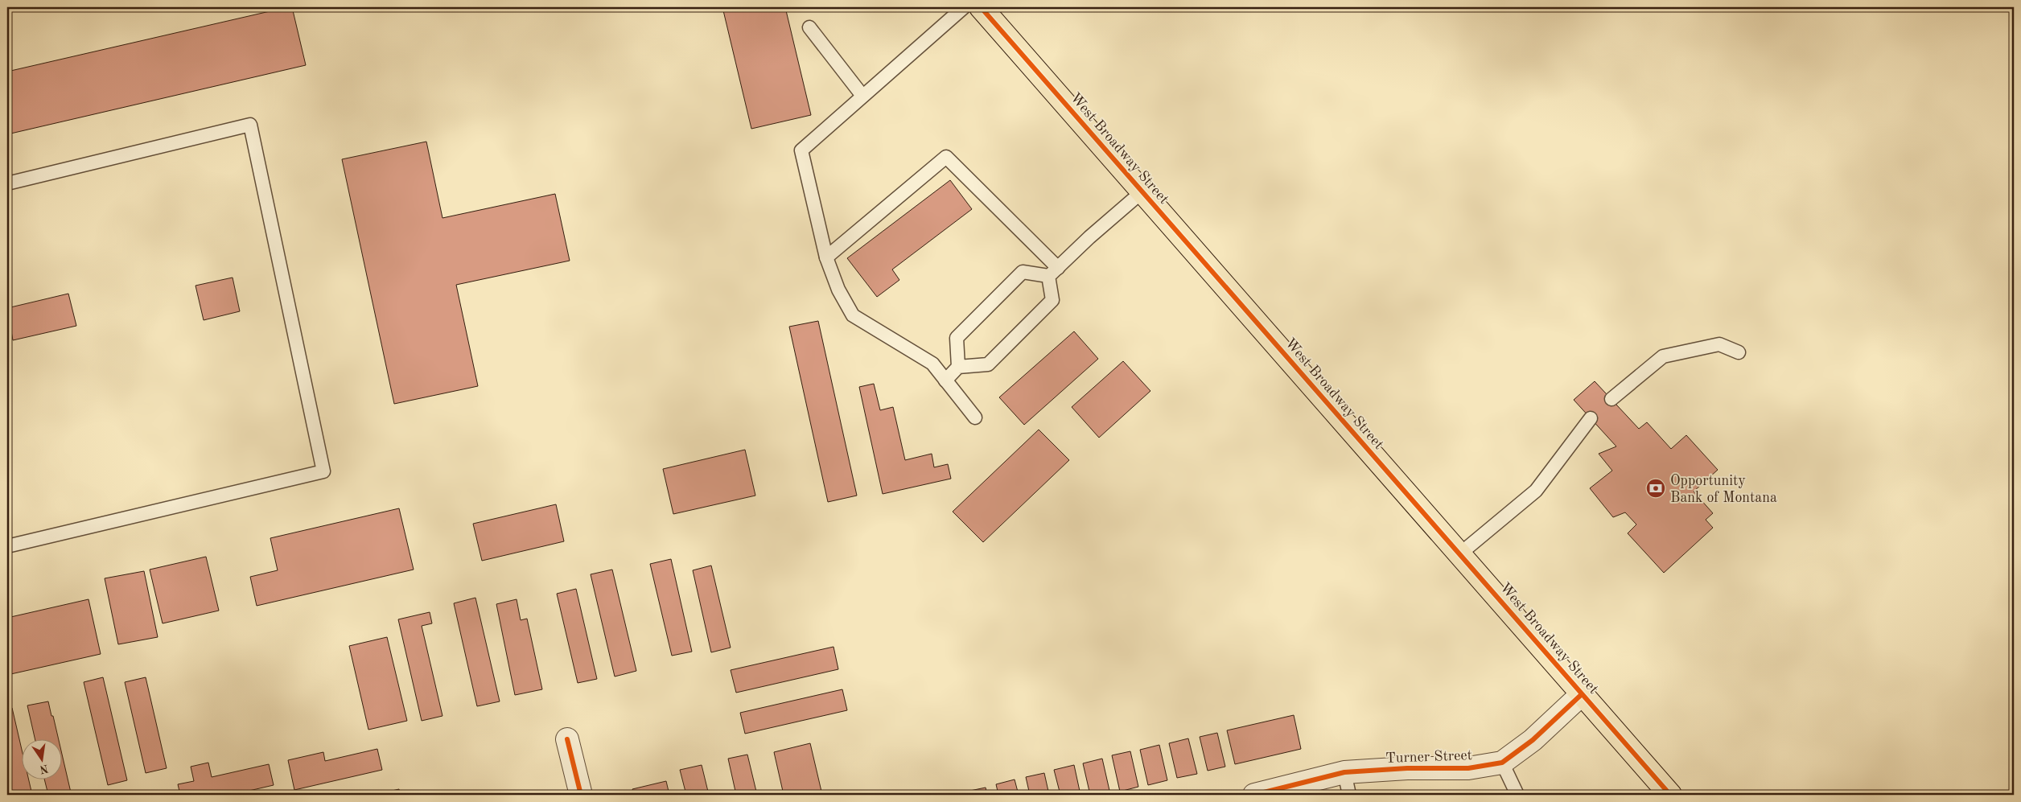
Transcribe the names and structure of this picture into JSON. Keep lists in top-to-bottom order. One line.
{"streets":{"main road":["West Broadway Street"],"street":["Turner Street"]},"crossings":[["West Broadway Street","Turner Street"]],"places":{"bank":["Opportunity Bank of Montana"]},"north":"bottom"}
